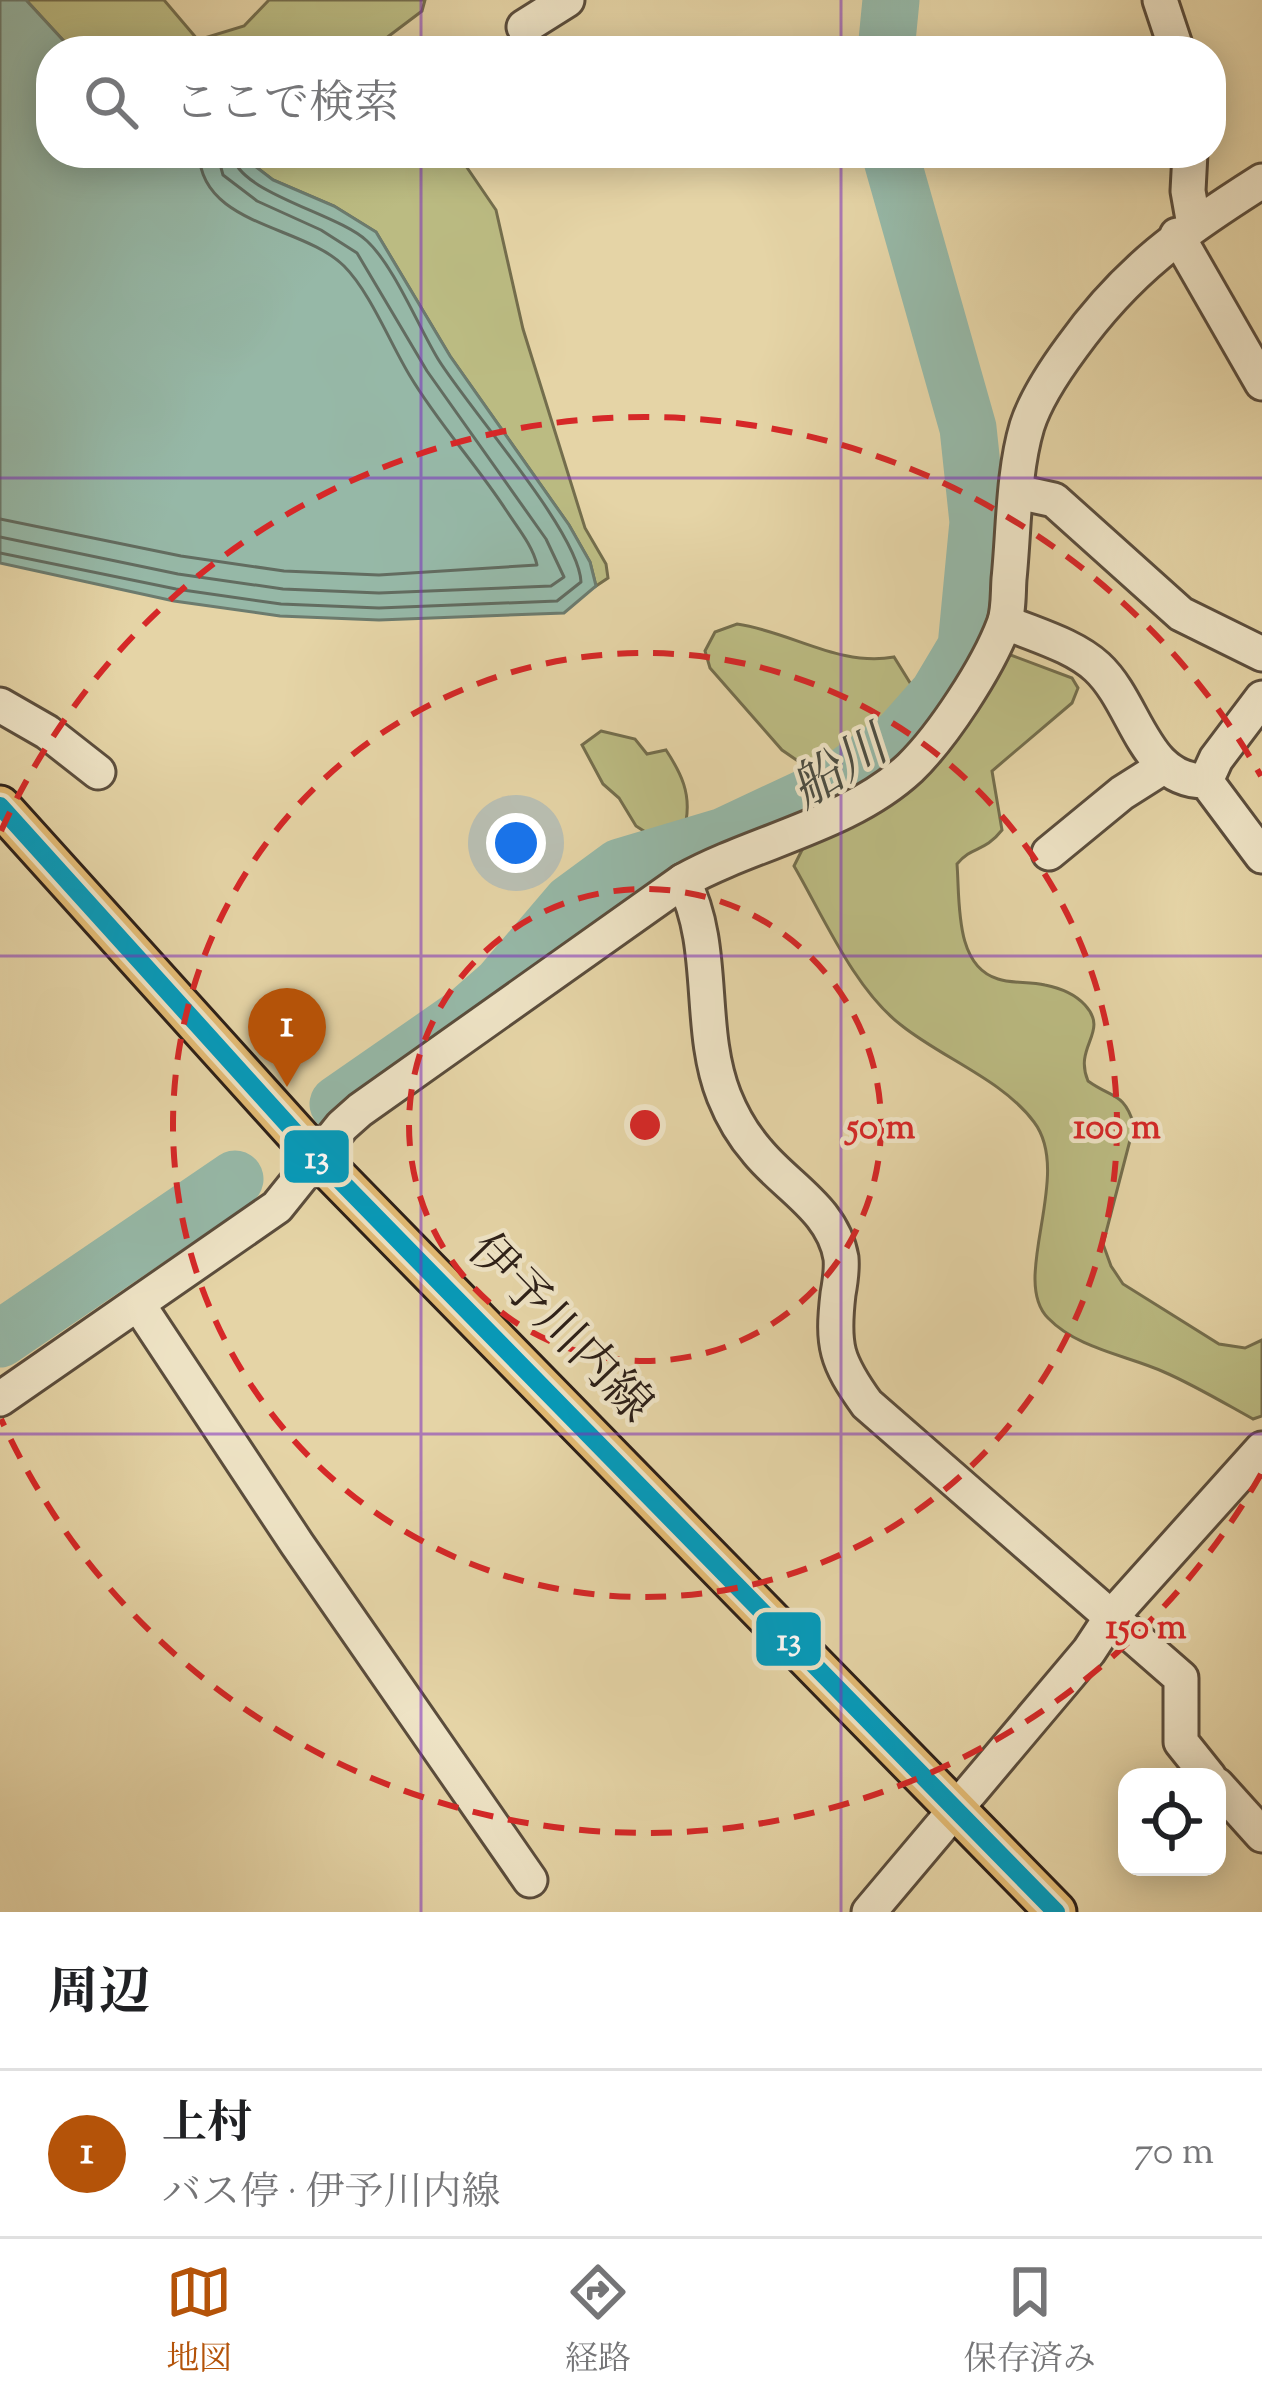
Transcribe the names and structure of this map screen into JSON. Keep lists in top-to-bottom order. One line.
{"streets":{"main road":["伊予川内線"]},"water":["船川"],"lines":["transit line 13"],"page":{"search":"ここで検索","pins":"1","heading":"周辺","list":[{"mark":"1","name":"上村","note":"バス停 · 伊予川内線","value":"70 m"}],"nav":["地図","経路","保存済み"]},"rings":["50 m","100 m","150 m"]}
